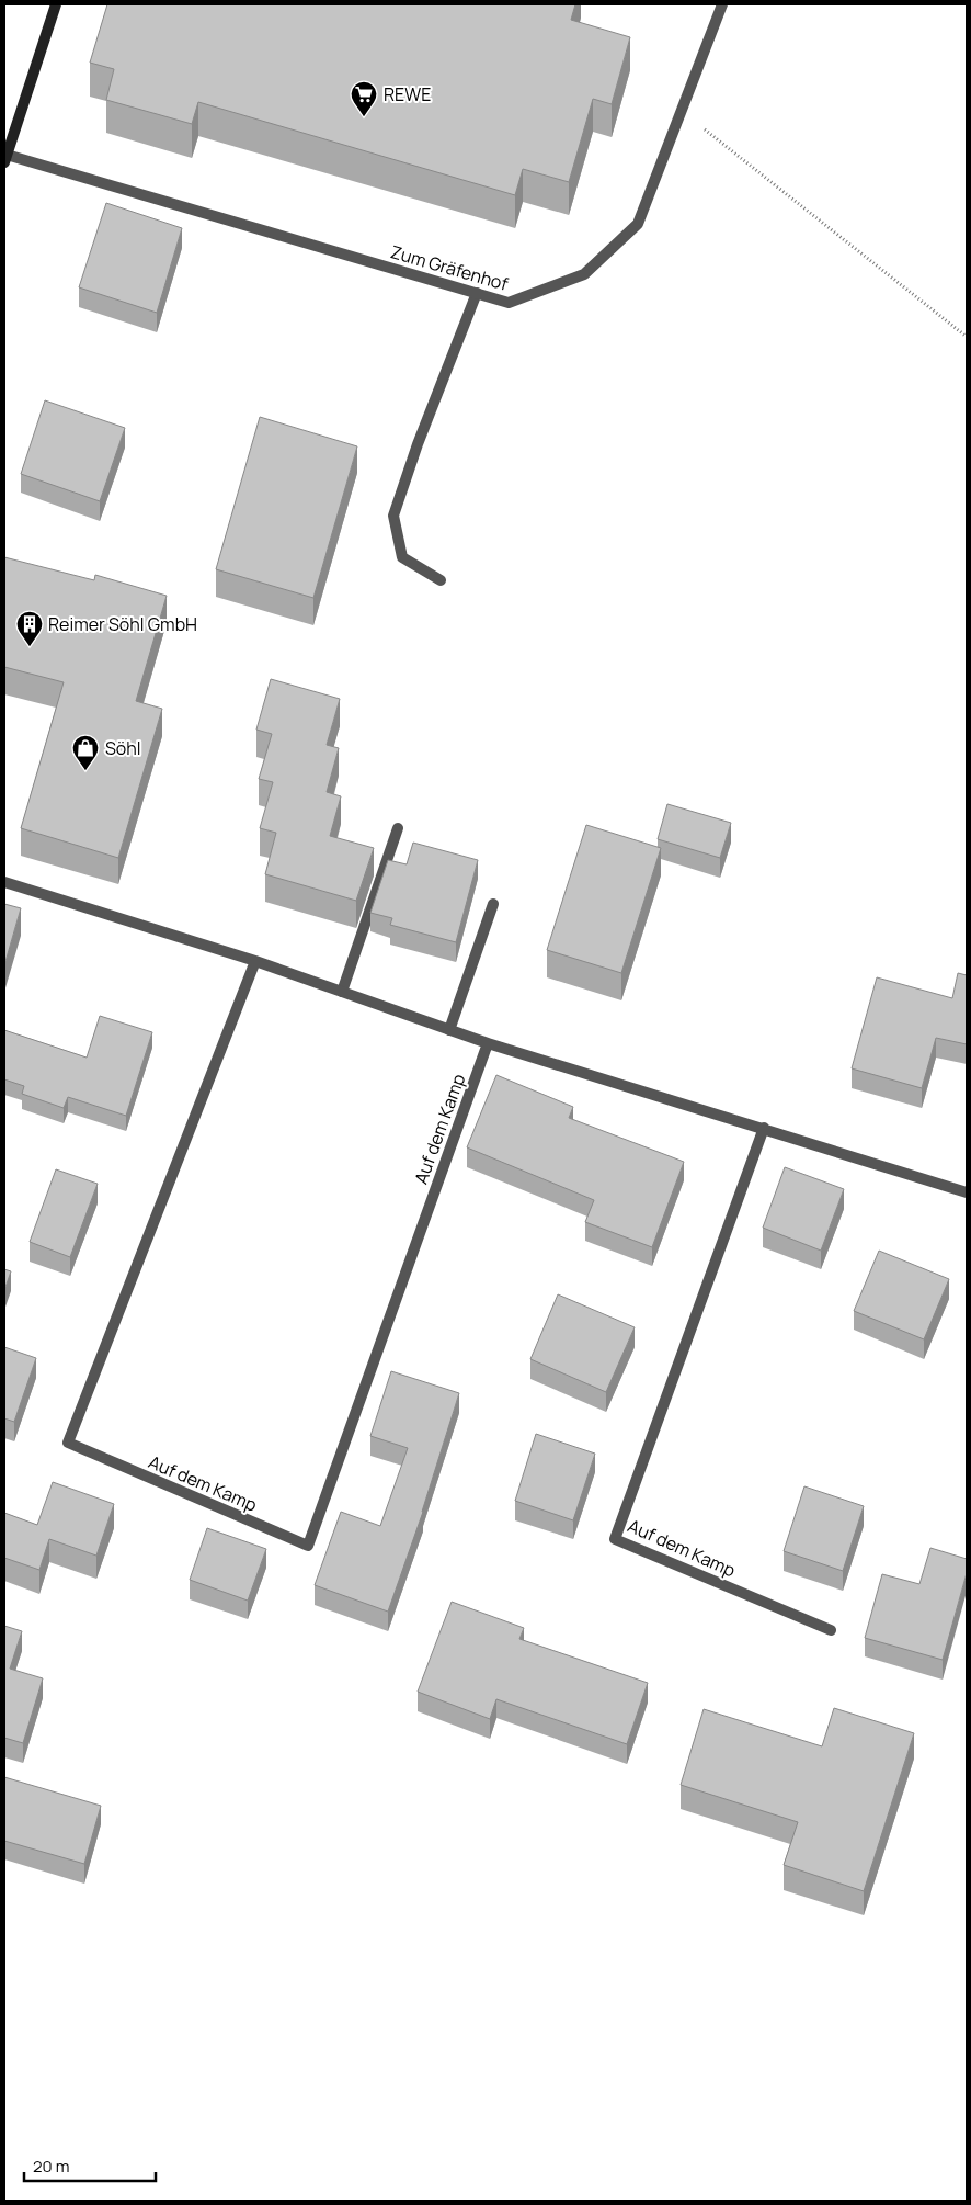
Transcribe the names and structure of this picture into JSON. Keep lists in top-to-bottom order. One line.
{"streets":{"street":["Zum Gräfenhof","Auf dem Kamp"]},"places":{"supermarket":["REWE"],"building":["Reimer Söhl GmbH"],"shop":["Söhl"]},"scale_bar":"20 m"}
